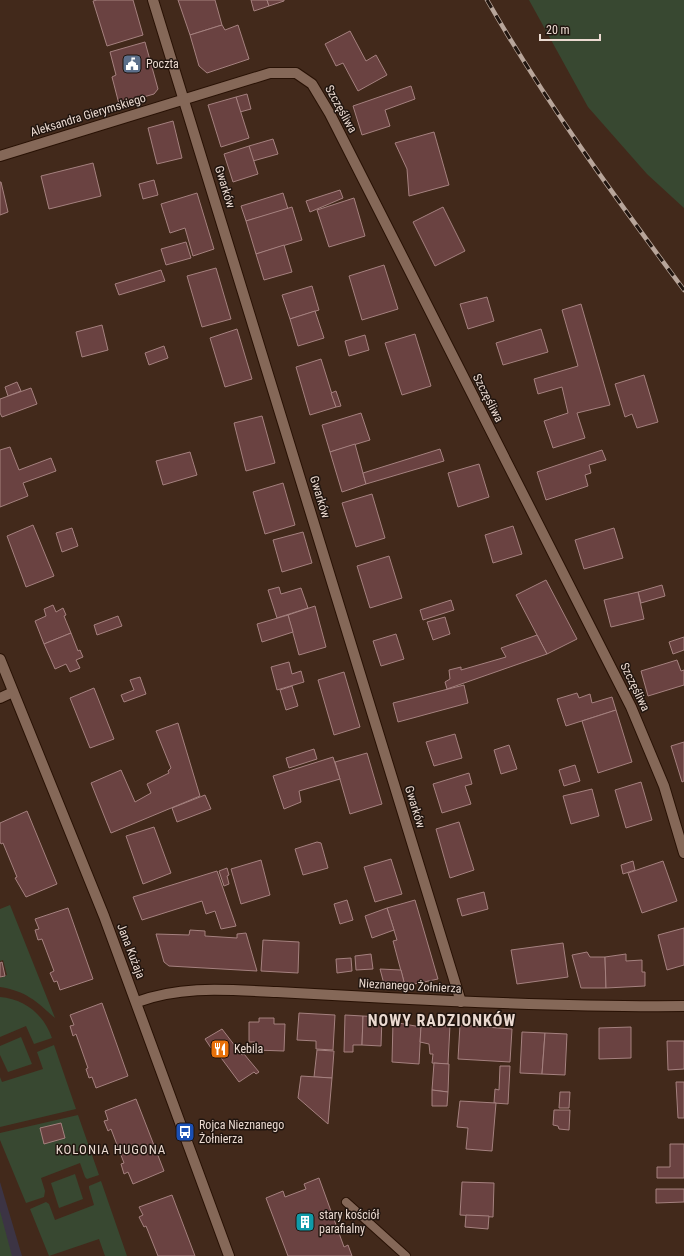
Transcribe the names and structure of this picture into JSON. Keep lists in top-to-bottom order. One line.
{"streets":{"street":["Szczęśliwa","Aleksandra Gierymskiego","Gwarków","Jana Kużaja","Nieznanego Żołnierza"]},"crossings":[["Szczęśliwa","Aleksandra Gierymskiego"],["Szczęśliwa","Gwarków"],["Aleksandra Gierymskiego","Gwarków"],["Gwarków","Nieznanego Żołnierza"],["Jana Kużaja","Nieznanego Żołnierza"]],"districts":["NOWY RADZIONKÓW","KOLONIA HUGONA"],"places":{"public building":["Poczta"],"restaurant":["Kebila"],"bus stop":["Rojca Nieznanego Żołnierza"],"building":["stary kościół parafialny"]},"scale_bar":"20 m"}
